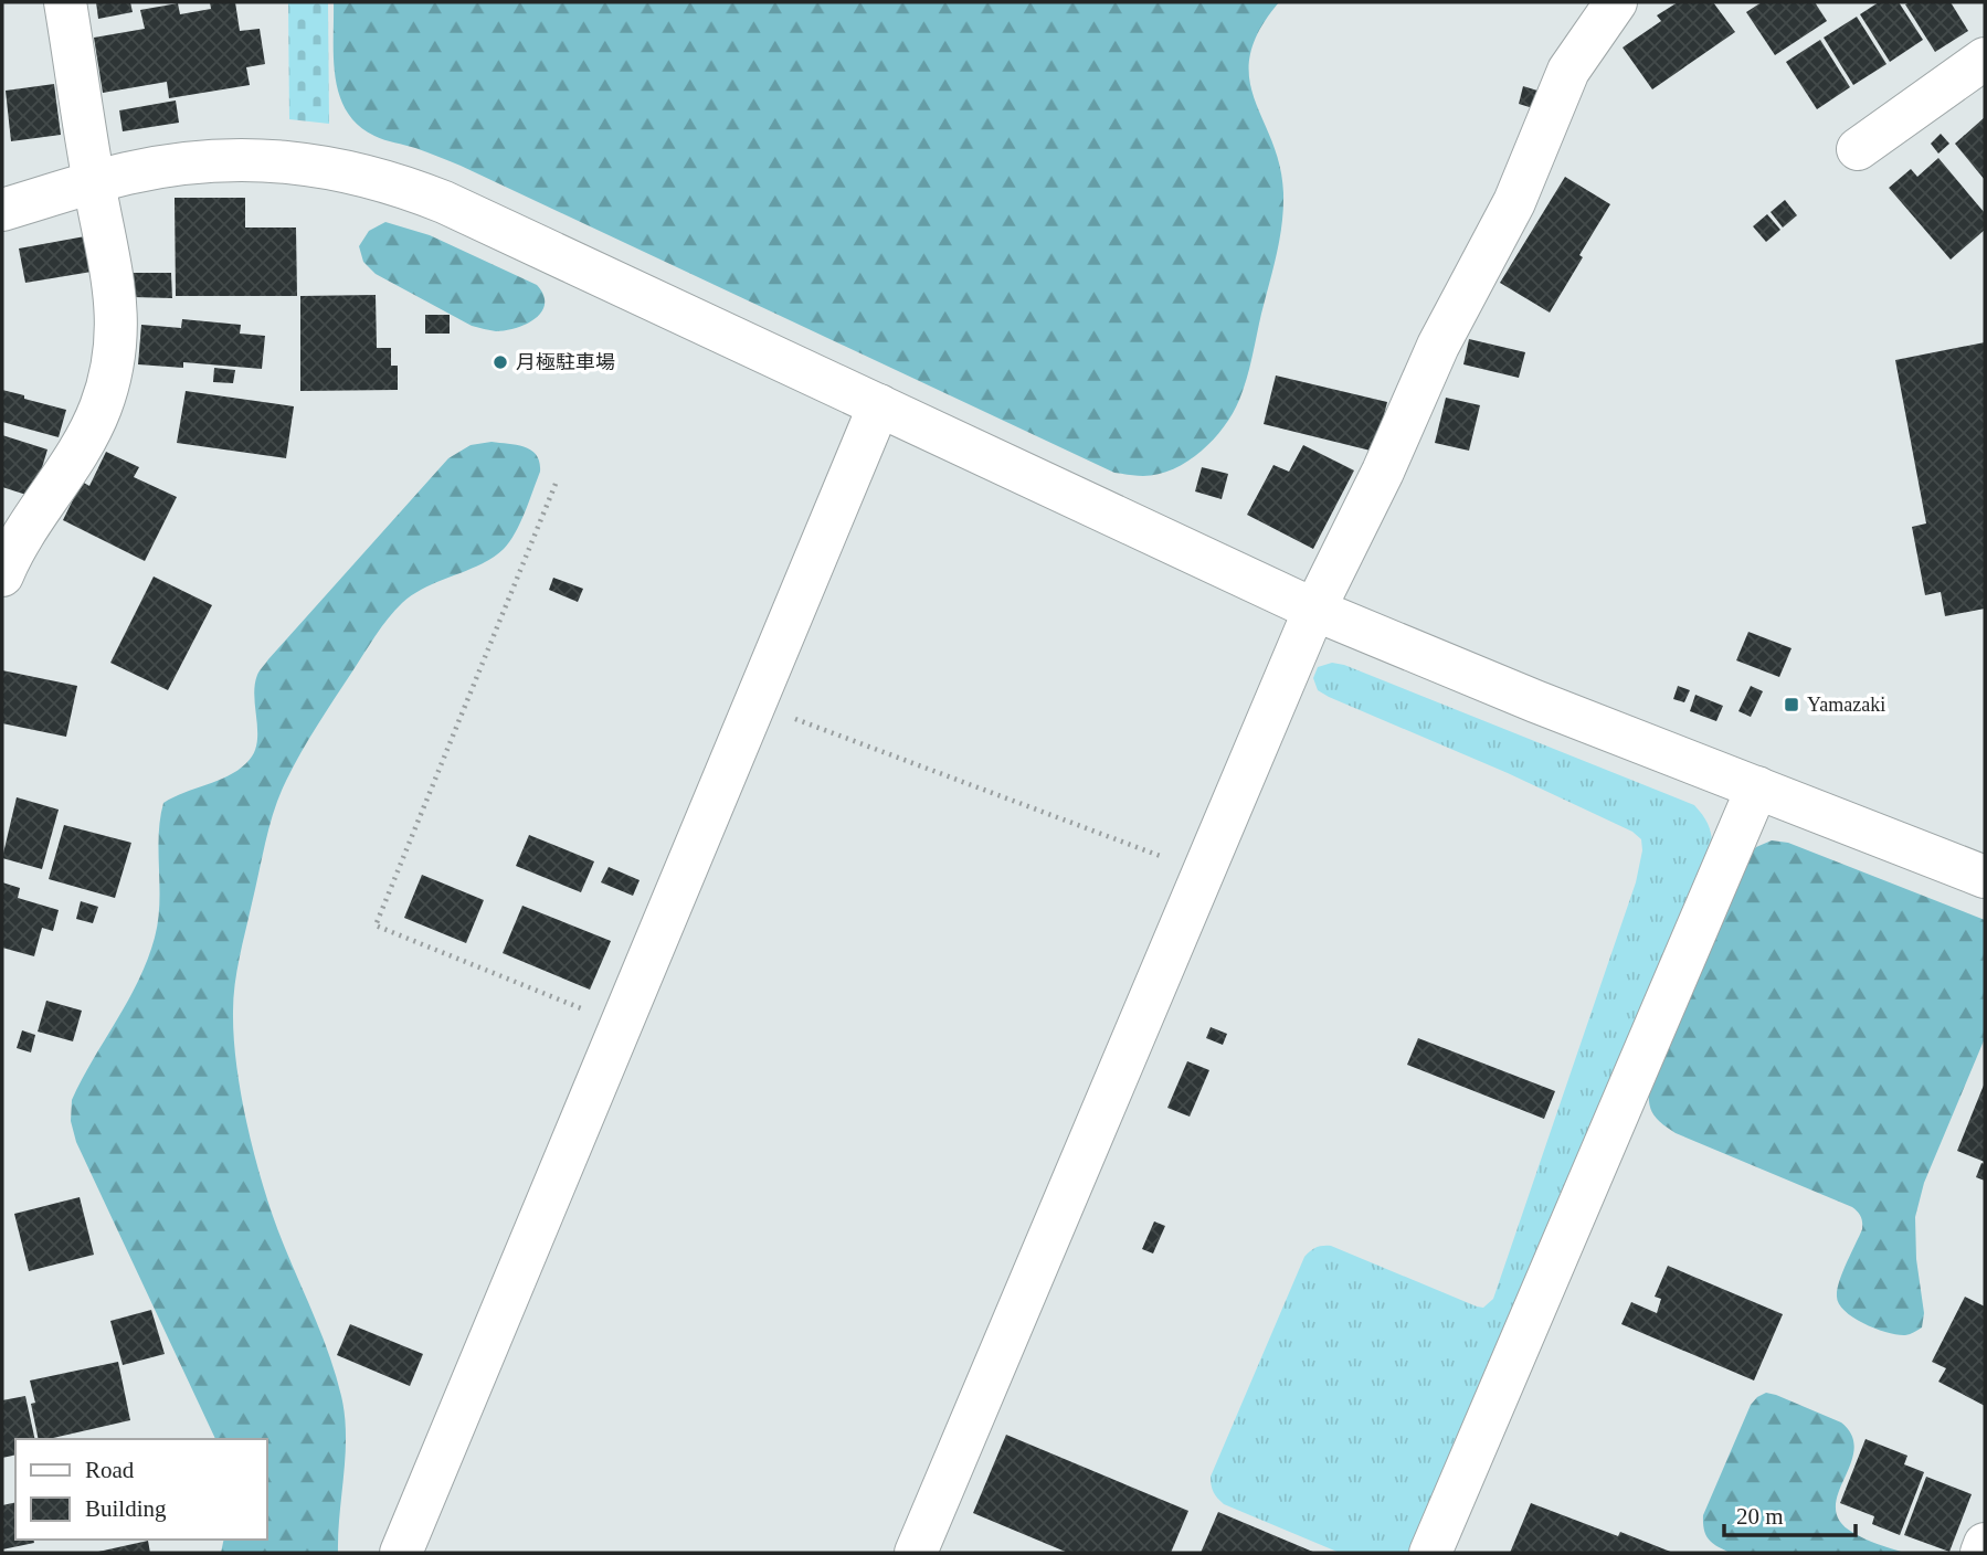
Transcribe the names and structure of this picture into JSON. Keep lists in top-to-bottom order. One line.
{"places":{"other":["月極駐車場"],"transit":["Yamazaki"]},"legend":["Road","Building"],"scale_bar":"20 m"}
